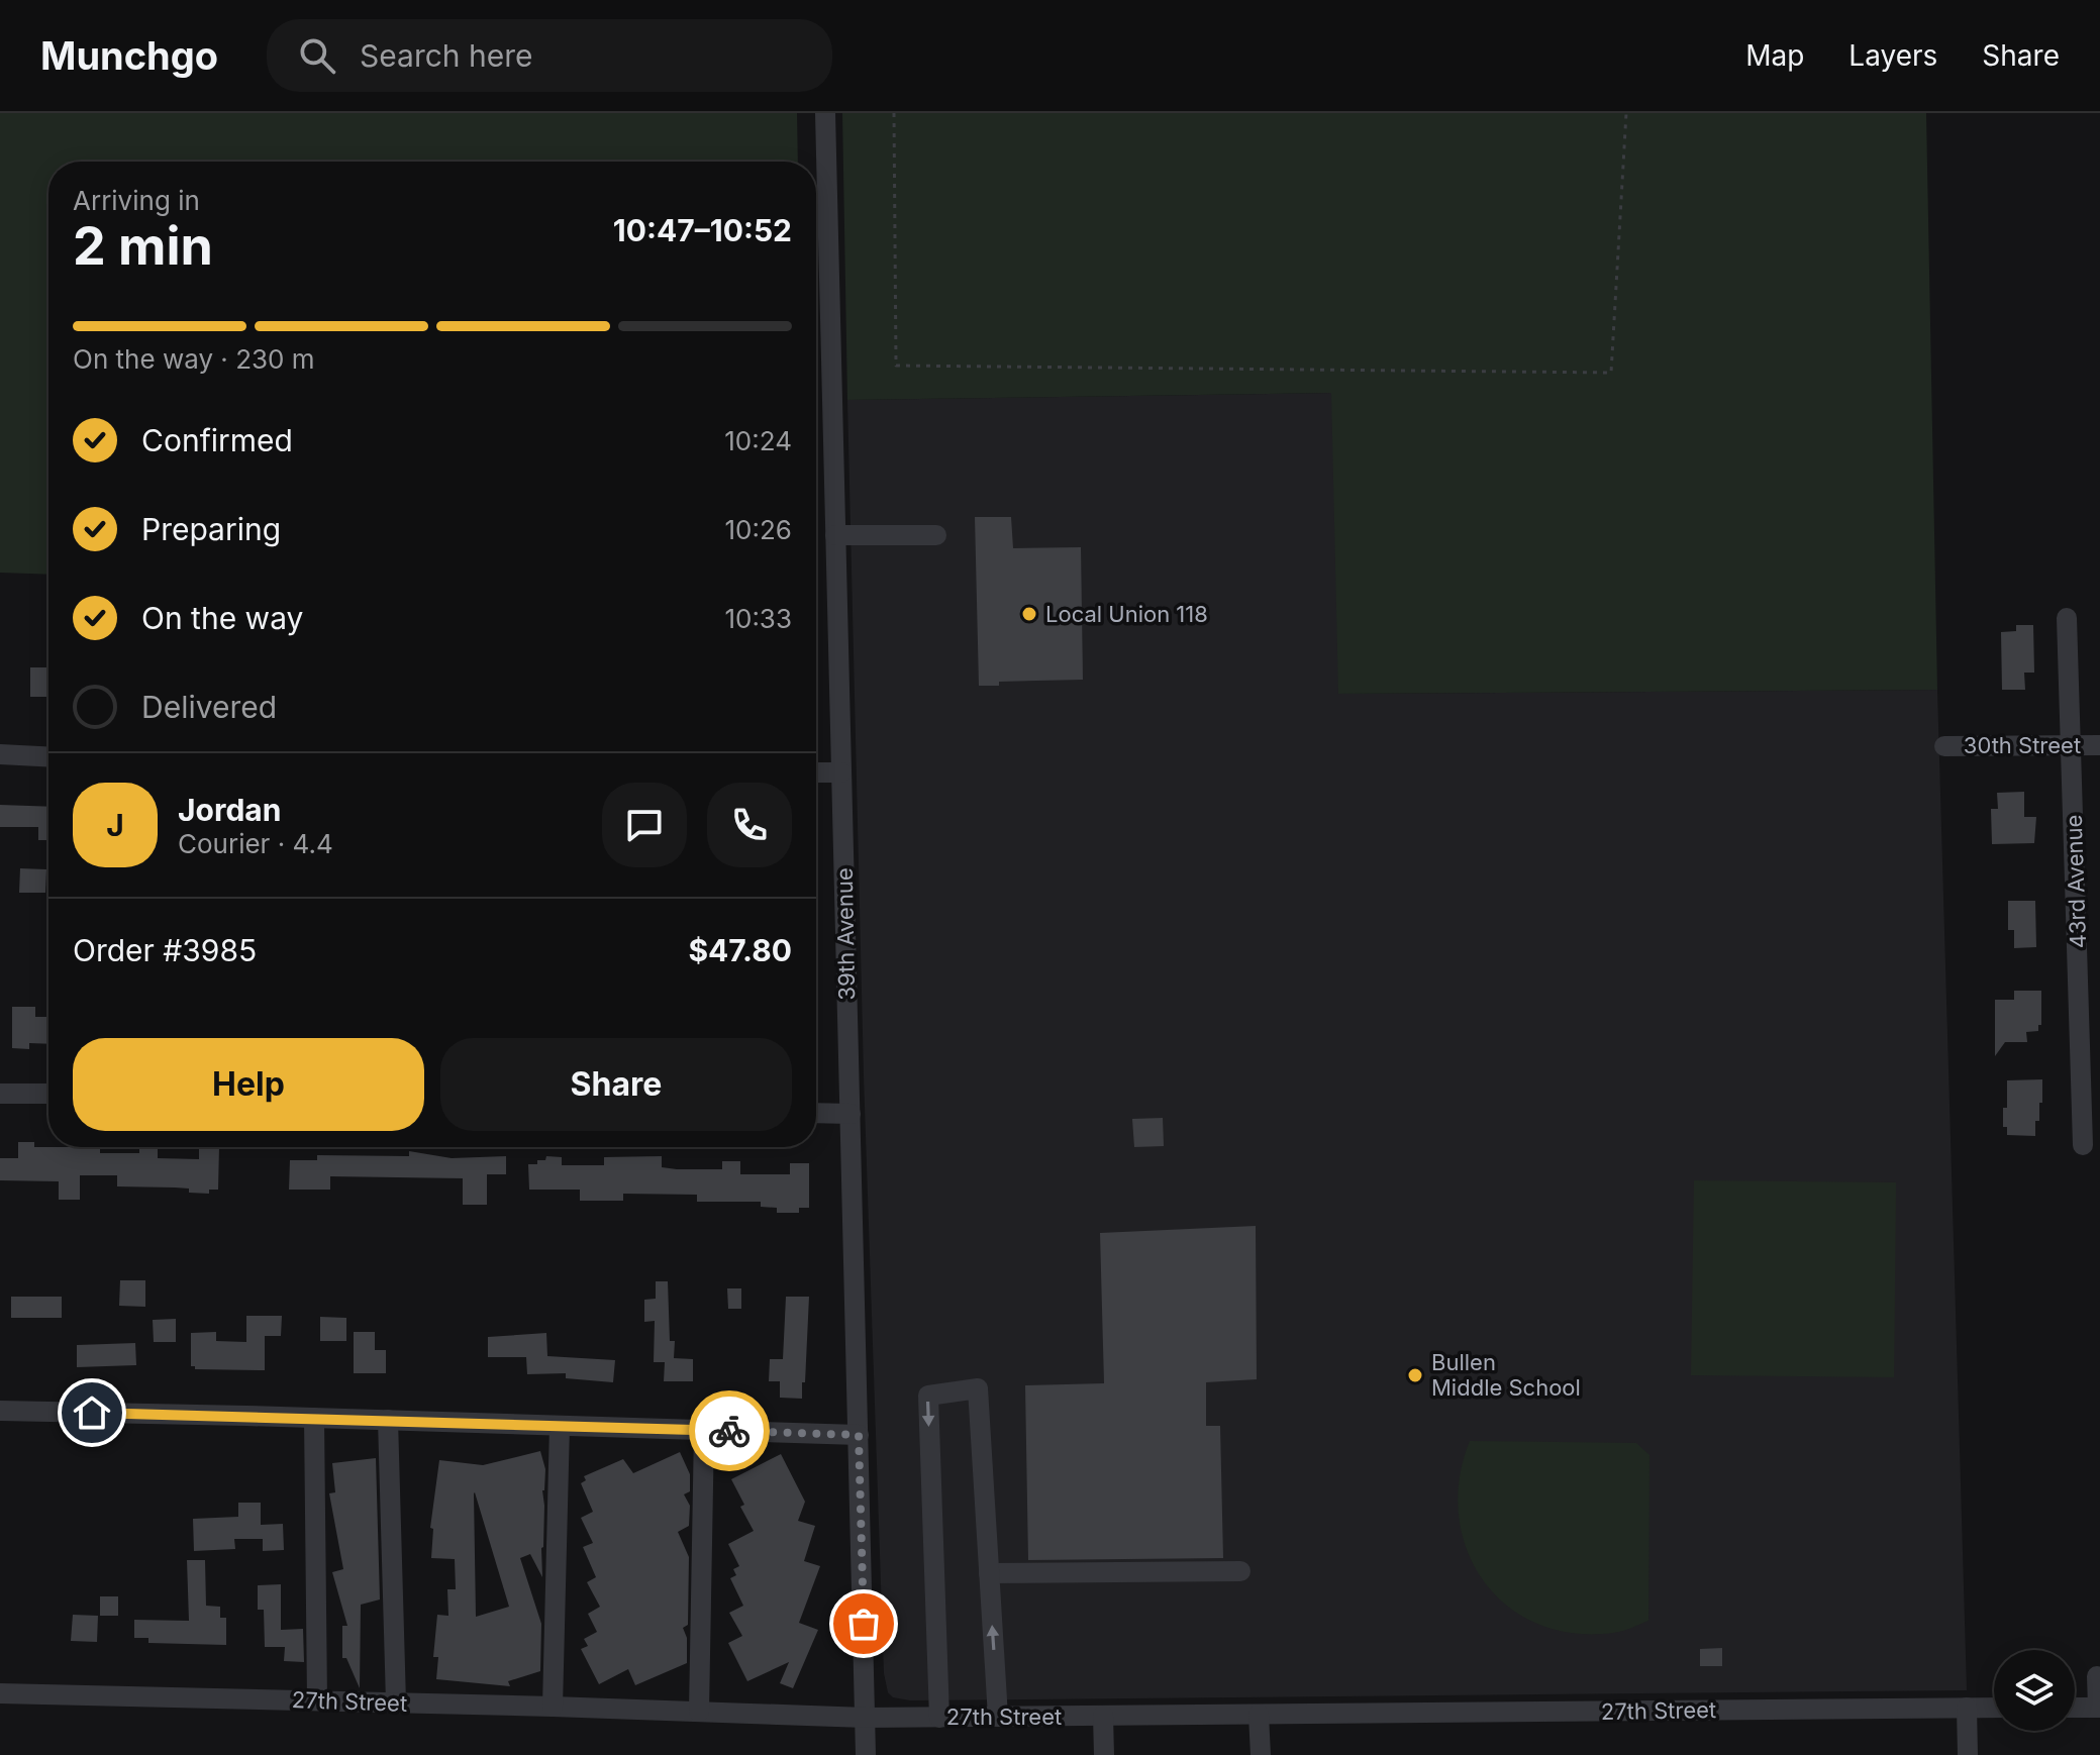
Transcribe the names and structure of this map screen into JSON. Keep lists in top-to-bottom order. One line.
{"streets":{"street":["30th Street","43rd Avenue","39th Avenue","27th Street"]},"crossings":[["30th Street","43rd Avenue"],["39th Avenue","27th Street"]],"places":["Local Union 118","Bullen Middle School"],"page":{"header":"Munchgo","search":"Search here","nav":["Map","Layers","Share"],"heading":["2 min","Arriving in","10:47–10:52"],"panel":["Jordan","Courier · 4.4","Order #3985","$47.80"],"bar":"On the way · 230 m","list":[["Confirmed","10:24"],["Preparing","10:26"],["On the way","10:33"],"Delivered"],"round":"J","buttons":["Help","Share"]}}
